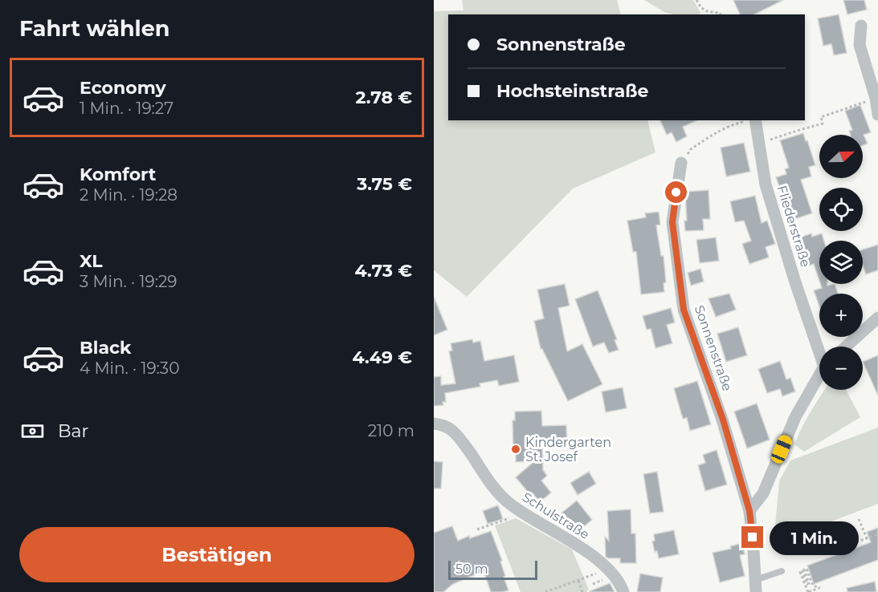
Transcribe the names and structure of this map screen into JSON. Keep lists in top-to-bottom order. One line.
{"streets":{"street":["Fliederstraße","Sonnenstraße","Schulstraße"]},"places":["Kindergarten St. Josef"],"scale_bar":"50 m","north":"right","page":{"heading":"Fahrt wählen","banner":["Sonnenstraße","Hochsteinstraße"],"list":[{"name":"Economy","note":"1 Min. · 19:27","value":"2.78 €"},{"name":"Komfort","note":"2 Min. · 19:28","value":"3.75 €"},{"name":"XL","note":"3 Min. · 19:29","value":"4.73 €"},{"name":"Black","note":"4 Min. · 19:30","value":"4.49 €"}],"map_buttons":["+","−"],"pay":["Bar","210 m"],"buttons":"Bestätigen","bubble":"1 Min.","scale":"50 m"}}
